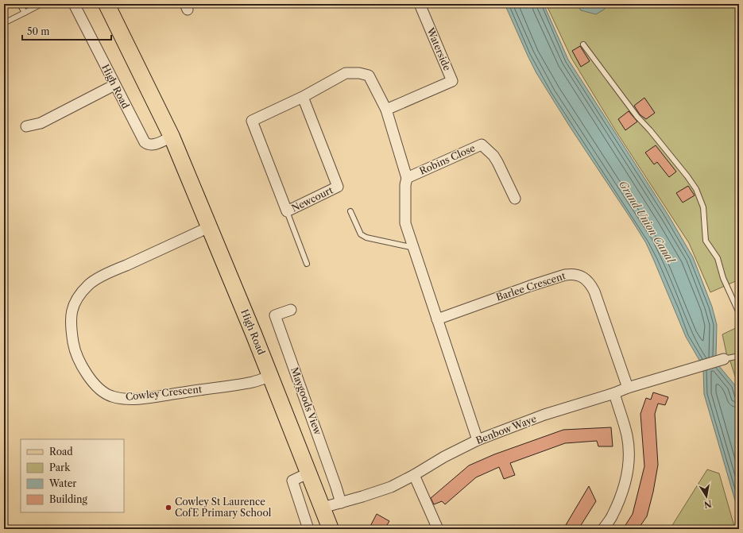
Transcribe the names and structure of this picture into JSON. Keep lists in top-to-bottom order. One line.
{"streets":{"main road":["High Road"],"street":["Waterside","Robins Close","Newcourt","Barlee Crescent","Cowley Crescent","Maygoods View","Benbow Waye"]},"crossings":[["Waterside","Newcourt"],["High Road","Cowley Crescent"],["High Road","Benbow Waye"],["Robins Close","Newcourt"],["Barlee Crescent","Benbow Waye"],["Maygoods View","Benbow Waye"]],"water":["Grand Union Canal"],"places":["Cowley St Laurence CofE Primary School"],"legend":["Road","Park","Water","Building"],"scale_bar":"50 m","north":"bottom"}
